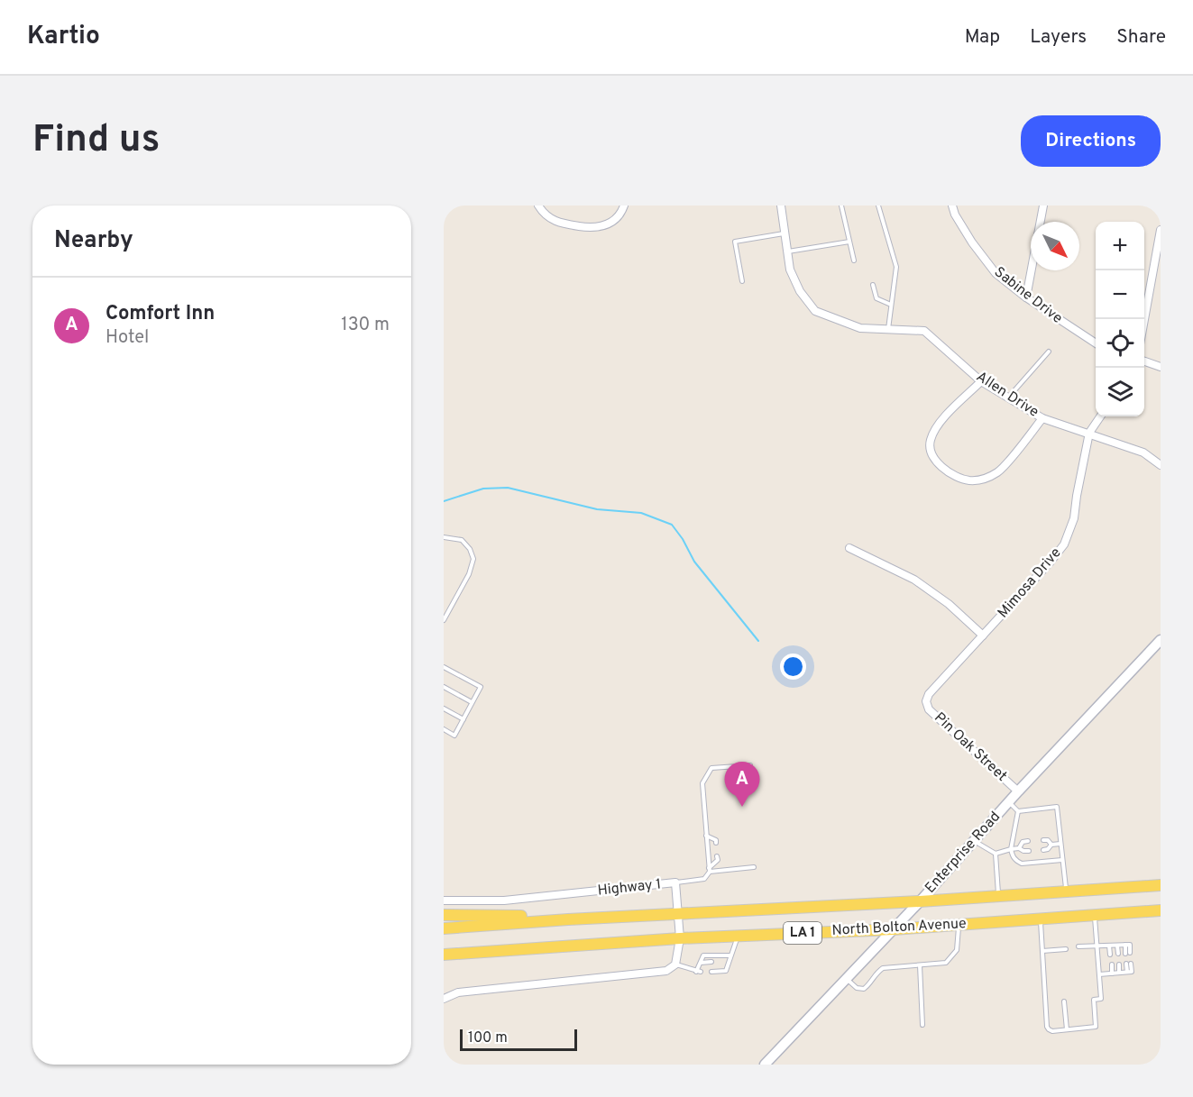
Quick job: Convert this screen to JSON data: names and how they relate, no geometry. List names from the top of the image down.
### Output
{
  "streets": {
    "main road": ["North Bolton Avenue", "LA 1"],
    "street": [
      "Sabine Drive",
      "Allen Drive",
      "Mimosa Drive",
      "Pin Oak Street",
      "Enterprise Road",
      "Highway 1"
    ]
  },
  "crossings": [
    ["Allen Drive", "Mimosa Drive"],
    ["Mimosa Drive", "Pin Oak Street"],
    ["Pin Oak Street", "Enterprise Road"],
    ["Enterprise Road", "North Bolton Avenue"],
    ["Highway 1", "North Bolton Avenue"]
  ],
  "scale_bar": "100 m",
  "north": "bottom right",
  "page": {
    "header": "Kartio",
    "nav": ["Map", "Layers", "Share"],
    "buttons": "Directions",
    "title": "Find us",
    "heading": "Nearby",
    "map_buttons": ["+", "−"],
    "list": [
      {
        "mark": "A",
        "name": "Comfort Inn",
        "note": "Hotel",
        "value": "130 m"
      }
    ],
    "pins": "A",
    "scale": "100 m"
  }
}
